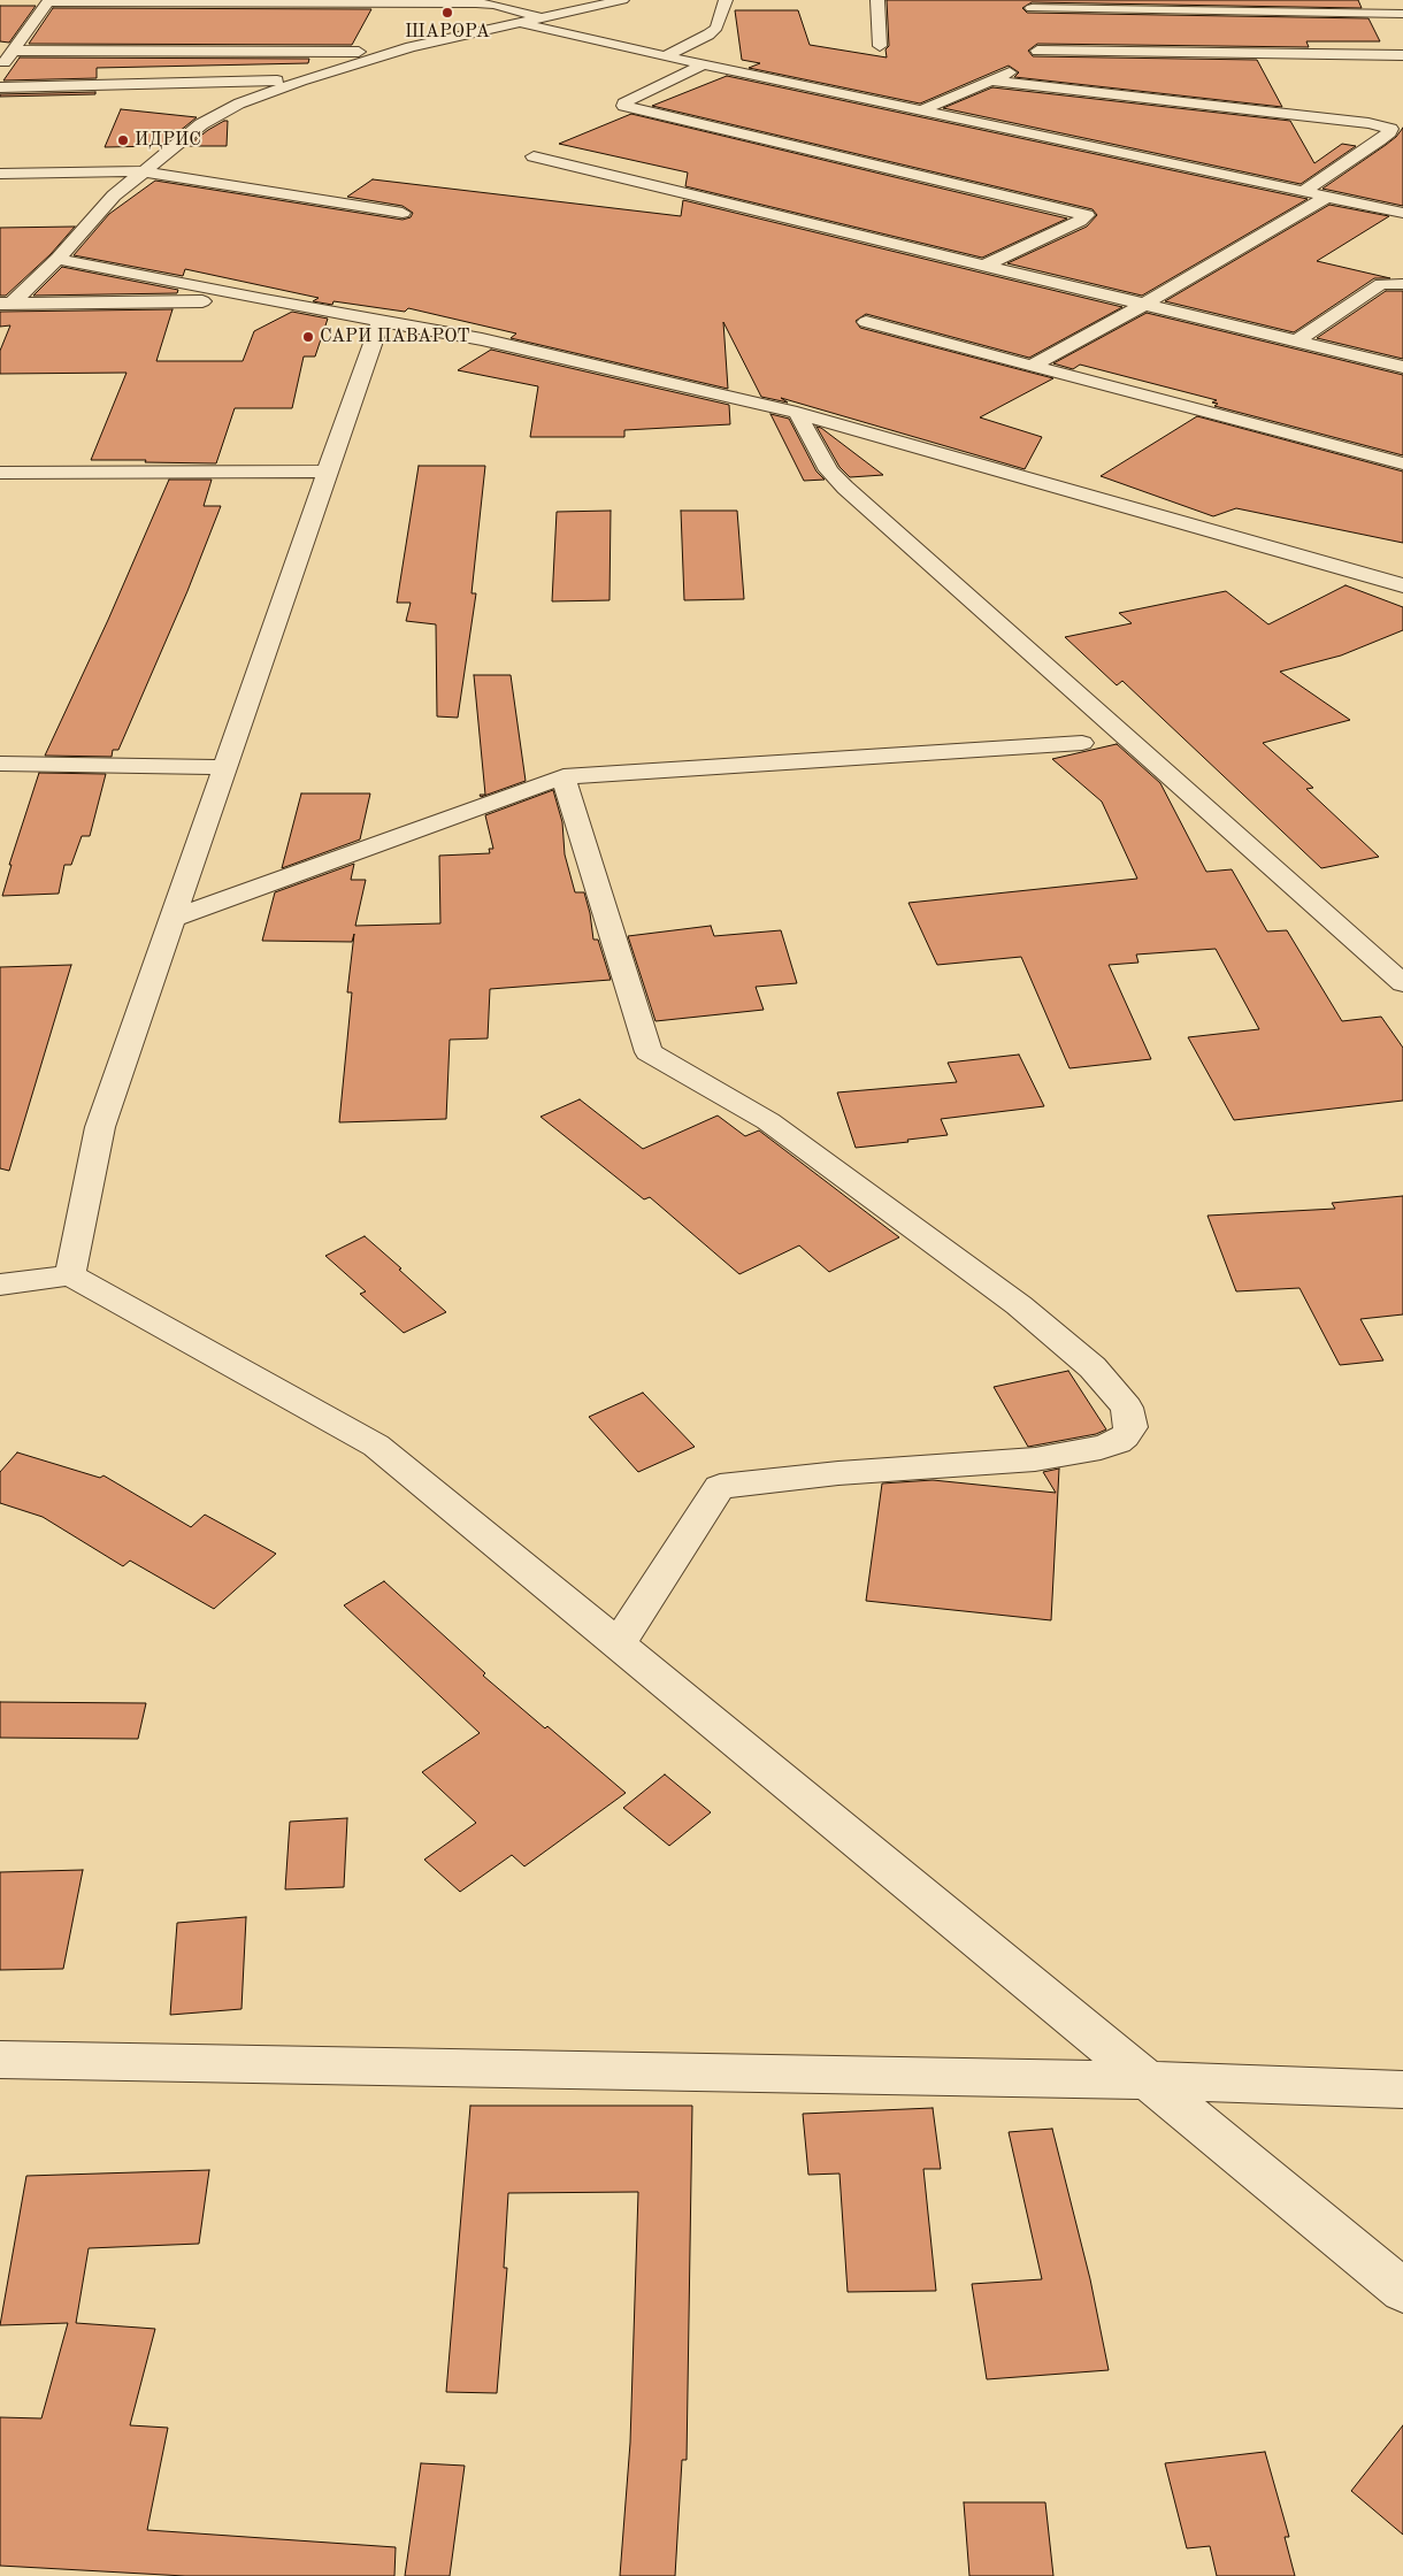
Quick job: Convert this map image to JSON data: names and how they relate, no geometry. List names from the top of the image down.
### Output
{
  "places": ["ШАРОРА", "ИДРИС", "САРИ ПАВАРОТ"]
}
